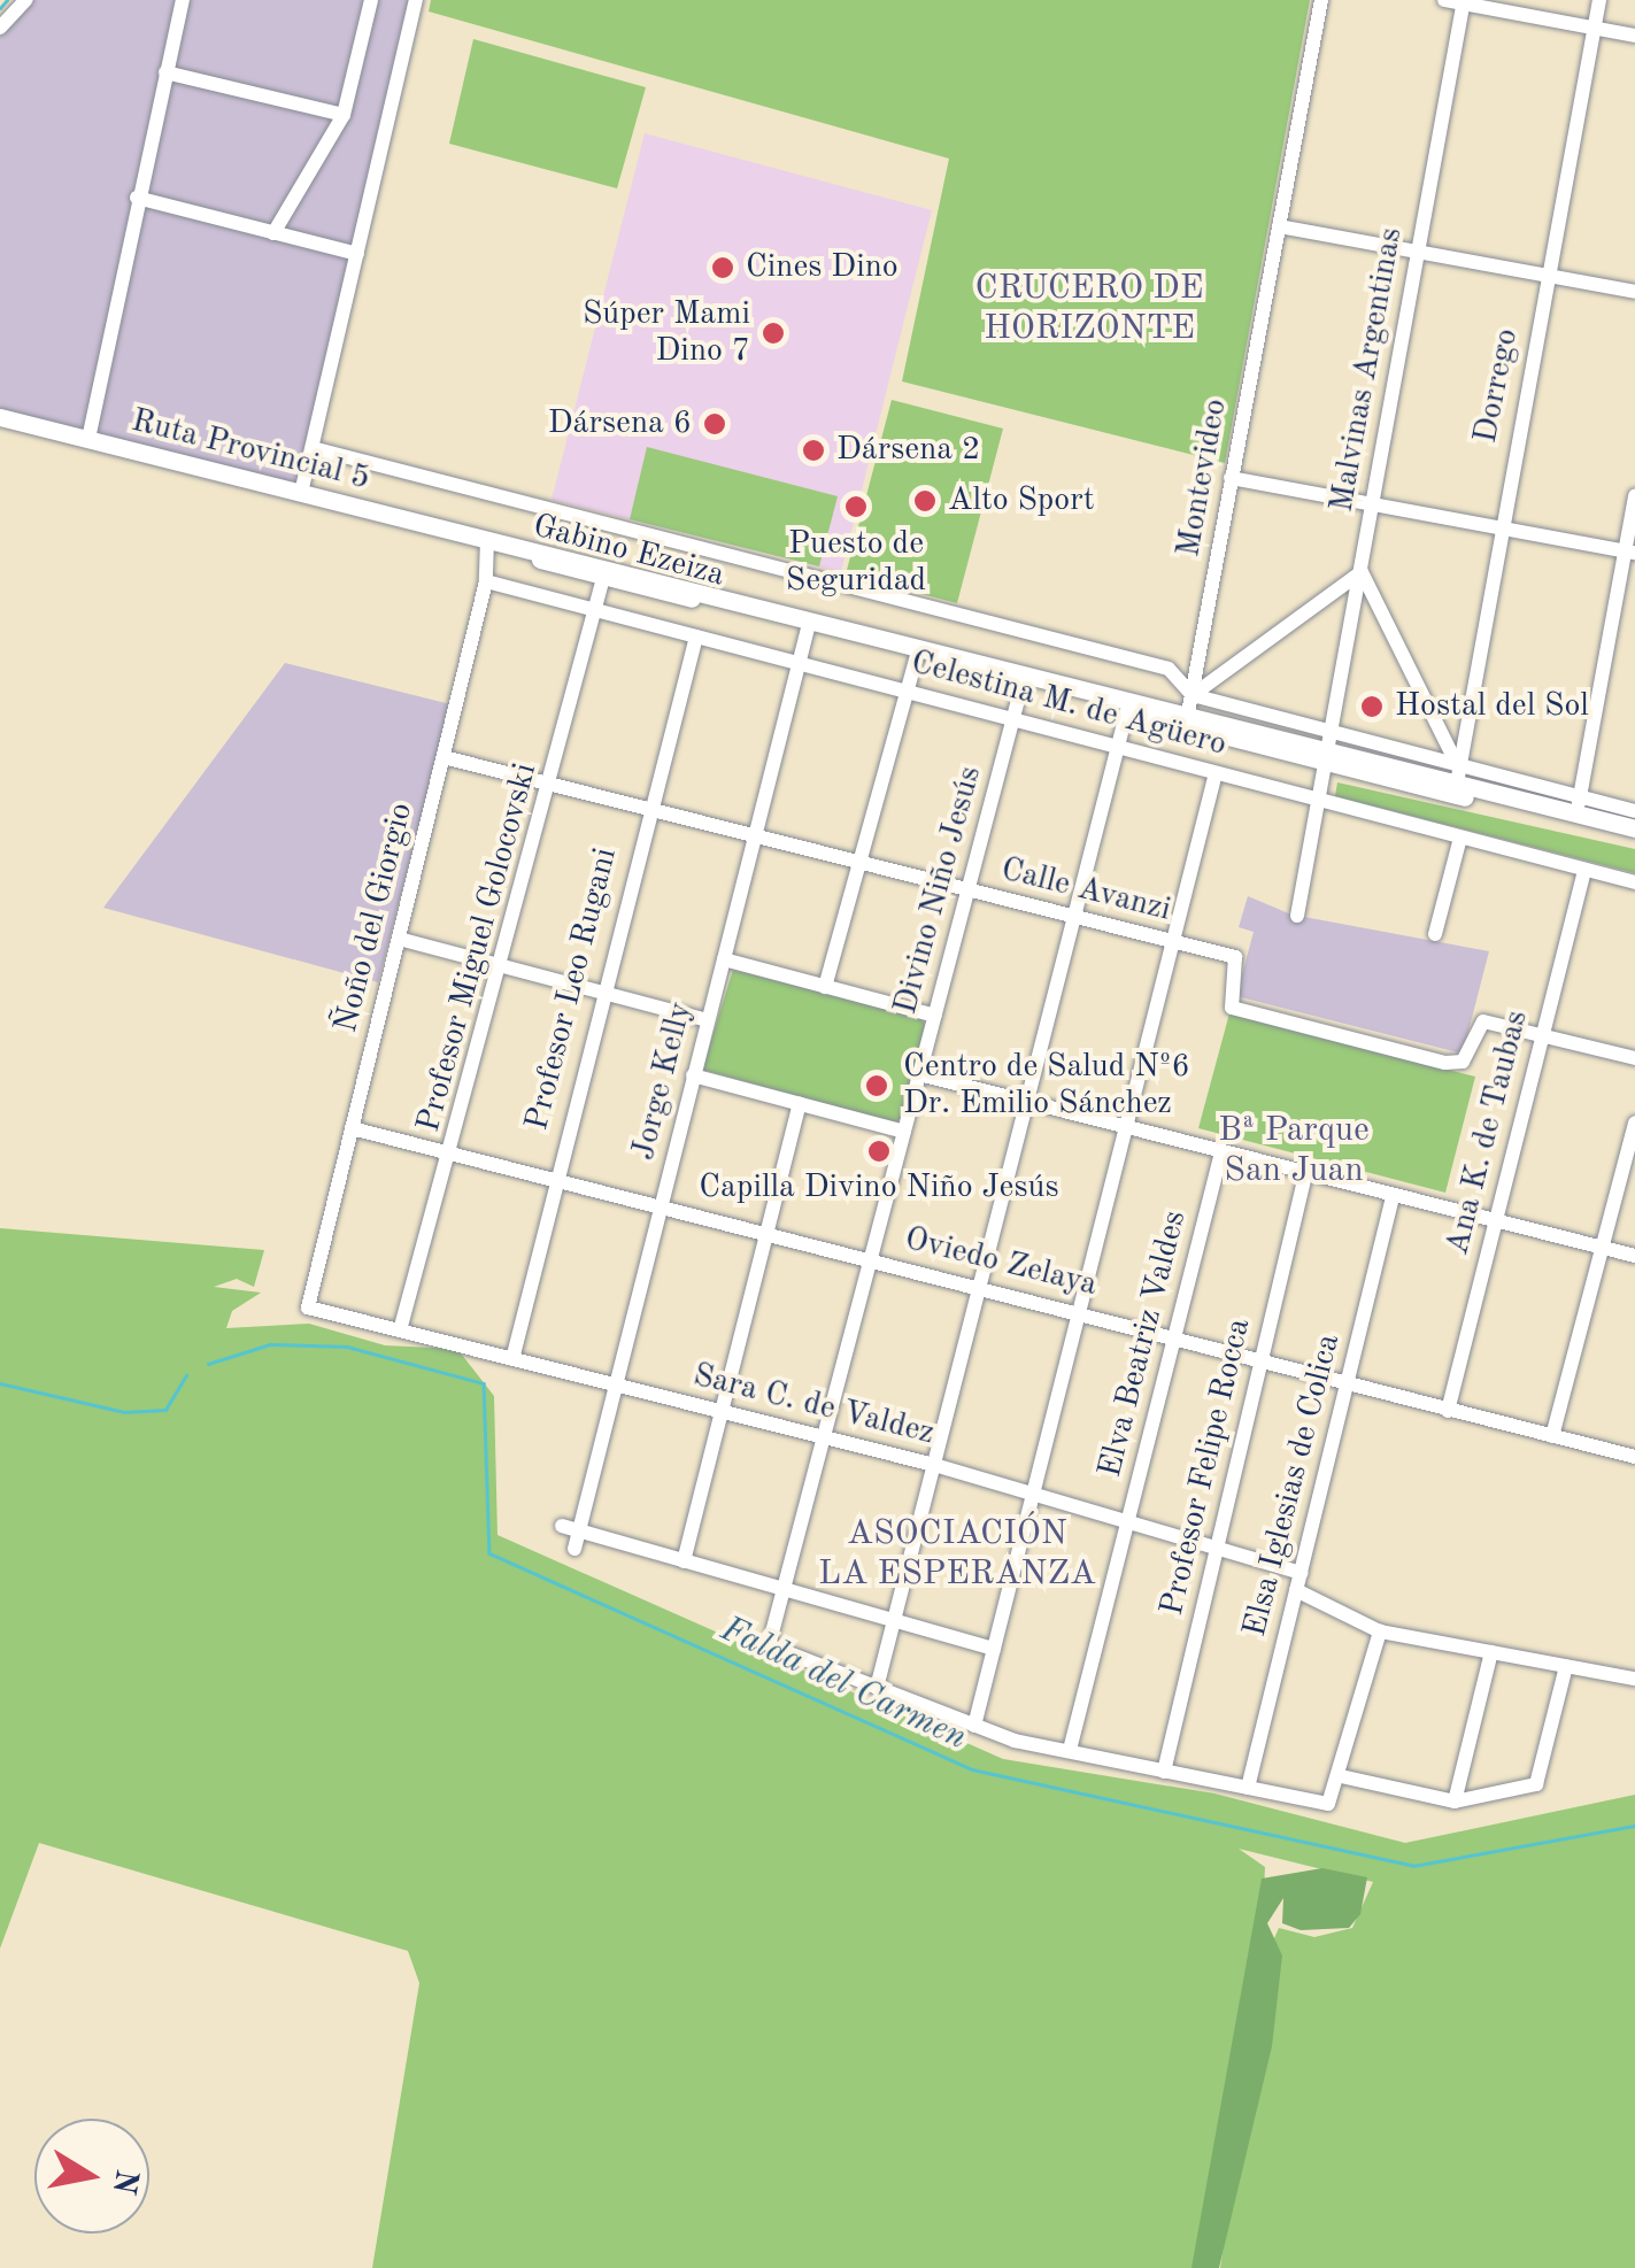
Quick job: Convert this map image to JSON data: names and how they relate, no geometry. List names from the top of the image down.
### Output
{
  "streets": {
    "main road": ["Ruta Provincial 5", "Gabino Ezeiza"],
    "street": [
      "Malvinas Argentinas",
      "Dorrego",
      "Montevideo",
      "Celestina M. de Agüero",
      "Divino Niño Jesús",
      "Calle Avanzi",
      "Ñoño del Giorgio",
      "Profesor Miguel Golocovski",
      "Profesor Leo Rugani",
      "Jorge Kelly",
      "Ana K. de Taubas",
      "Oviedo Zelaya",
      "Elva Beatriz Valdes",
      "Sara C. de Valdez",
      "Profesor Felipe Rocca",
      "Elsa Iglesias de Colica"
    ]
  },
  "crossings": [
    ["Malvinas Argentinas", "Gabino Ezeiza"],
    ["Malvinas Argentinas", "Celestina M. de Agüero"],
    ["Dorrego", "Gabino Ezeiza"],
    ["Ruta Provincial 5", "Gabino Ezeiza"],
    ["Ruta Provincial 5", "Ñoño del Giorgio"],
    ["Montevideo", "Gabino Ezeiza"],
    ["Gabino Ezeiza", "Divino Niño Jesús"],
    ["Gabino Ezeiza", "Ñoño del Giorgio"],
    ["Gabino Ezeiza", "Profesor Miguel Golocovski"],
    ["Gabino Ezeiza", "Jorge Kelly"],
    ["Celestina M. de Agüero", "Divino Niño Jesús"],
    ["Celestina M. de Agüero", "Ñoño del Giorgio"],
    ["Celestina M. de Agüero", "Profesor Miguel Golocovski"],
    ["Celestina M. de Agüero", "Profesor Leo Rugani"],
    ["Celestina M. de Agüero", "Jorge Kelly"],
    ["Celestina M. de Agüero", "Ana K. de Taubas"],
    ["Divino Niño Jesús", "Calle Avanzi"],
    ["Divino Niño Jesús", "Oviedo Zelaya"],
    ["Divino Niño Jesús", "Sara C. de Valdez"],
    ["Calle Avanzi", "Ñoño del Giorgio"],
    ["Calle Avanzi", "Profesor Miguel Golocovski"],
    ["Calle Avanzi", "Profesor Leo Rugani"],
    ["Calle Avanzi", "Jorge Kelly"],
    ["Calle Avanzi", "Ana K. de Taubas"],
    ["Ñoño del Giorgio", "Oviedo Zelaya"],
    ["Ñoño del Giorgio", "Sara C. de Valdez"],
    ["Profesor Miguel Golocovski", "Oviedo Zelaya"],
    ["Profesor Miguel Golocovski", "Sara C. de Valdez"],
    ["Profesor Leo Rugani", "Oviedo Zelaya"],
    ["Profesor Leo Rugani", "Sara C. de Valdez"],
    ["Jorge Kelly", "Oviedo Zelaya"],
    ["Jorge Kelly", "Sara C. de Valdez"],
    ["Ana K. de Taubas", "Oviedo Zelaya"],
    ["Oviedo Zelaya", "Elva Beatriz Valdes"],
    ["Oviedo Zelaya", "Profesor Felipe Rocca"],
    ["Oviedo Zelaya", "Elsa Iglesias de Colica"],
    ["Elva Beatriz Valdes", "Sara C. de Valdez"],
    ["Sara C. de Valdez", "Profesor Felipe Rocca"],
    ["Sara C. de Valdez", "Elsa Iglesias de Colica"]
  ],
  "districts": ["CRUCERO DE HORIZONTE", "Bª Parque San Juan", "ASOCIACIÓN LA ESPERANZA"],
  "water": ["Falda del Carmen"],
  "places": [
    "Cines Dino",
    "Súper Mami Dino 7",
    "Dársena 6",
    "Dársena 2",
    "Alto Sport",
    "Puesto de Seguridad",
    "Hostal del Sol",
    "Centro de Salud Nº6 Dr. Emilio Sánchez",
    "Capilla Divino Niño Jesús"
  ],
  "north": "right"
}
